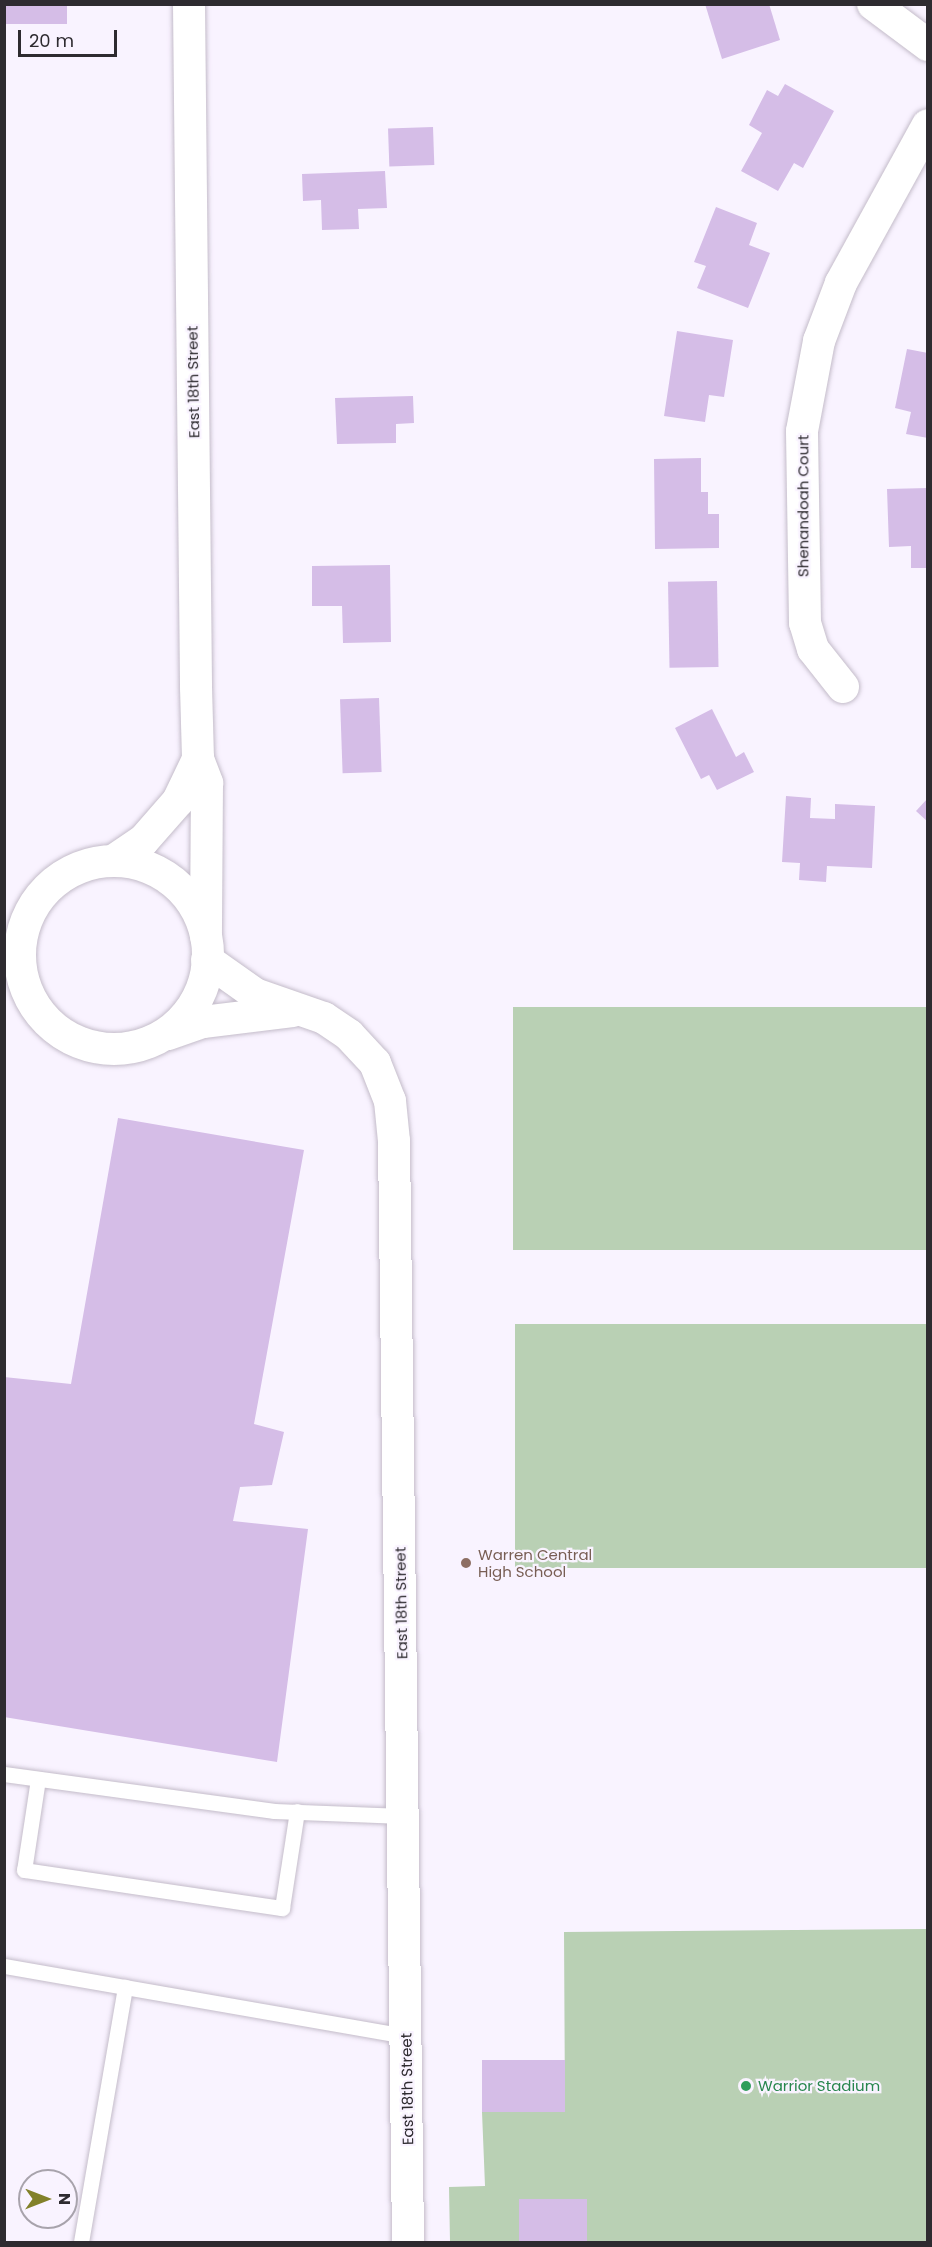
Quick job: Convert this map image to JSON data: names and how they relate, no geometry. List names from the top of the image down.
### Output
{
  "streets": {
    "street": ["East 18th Street", "Shenandoah Court"]
  },
  "places": ["Warren Central High School", "Warrior Stadium"],
  "scale_bar": "20 m",
  "north": "right"
}
